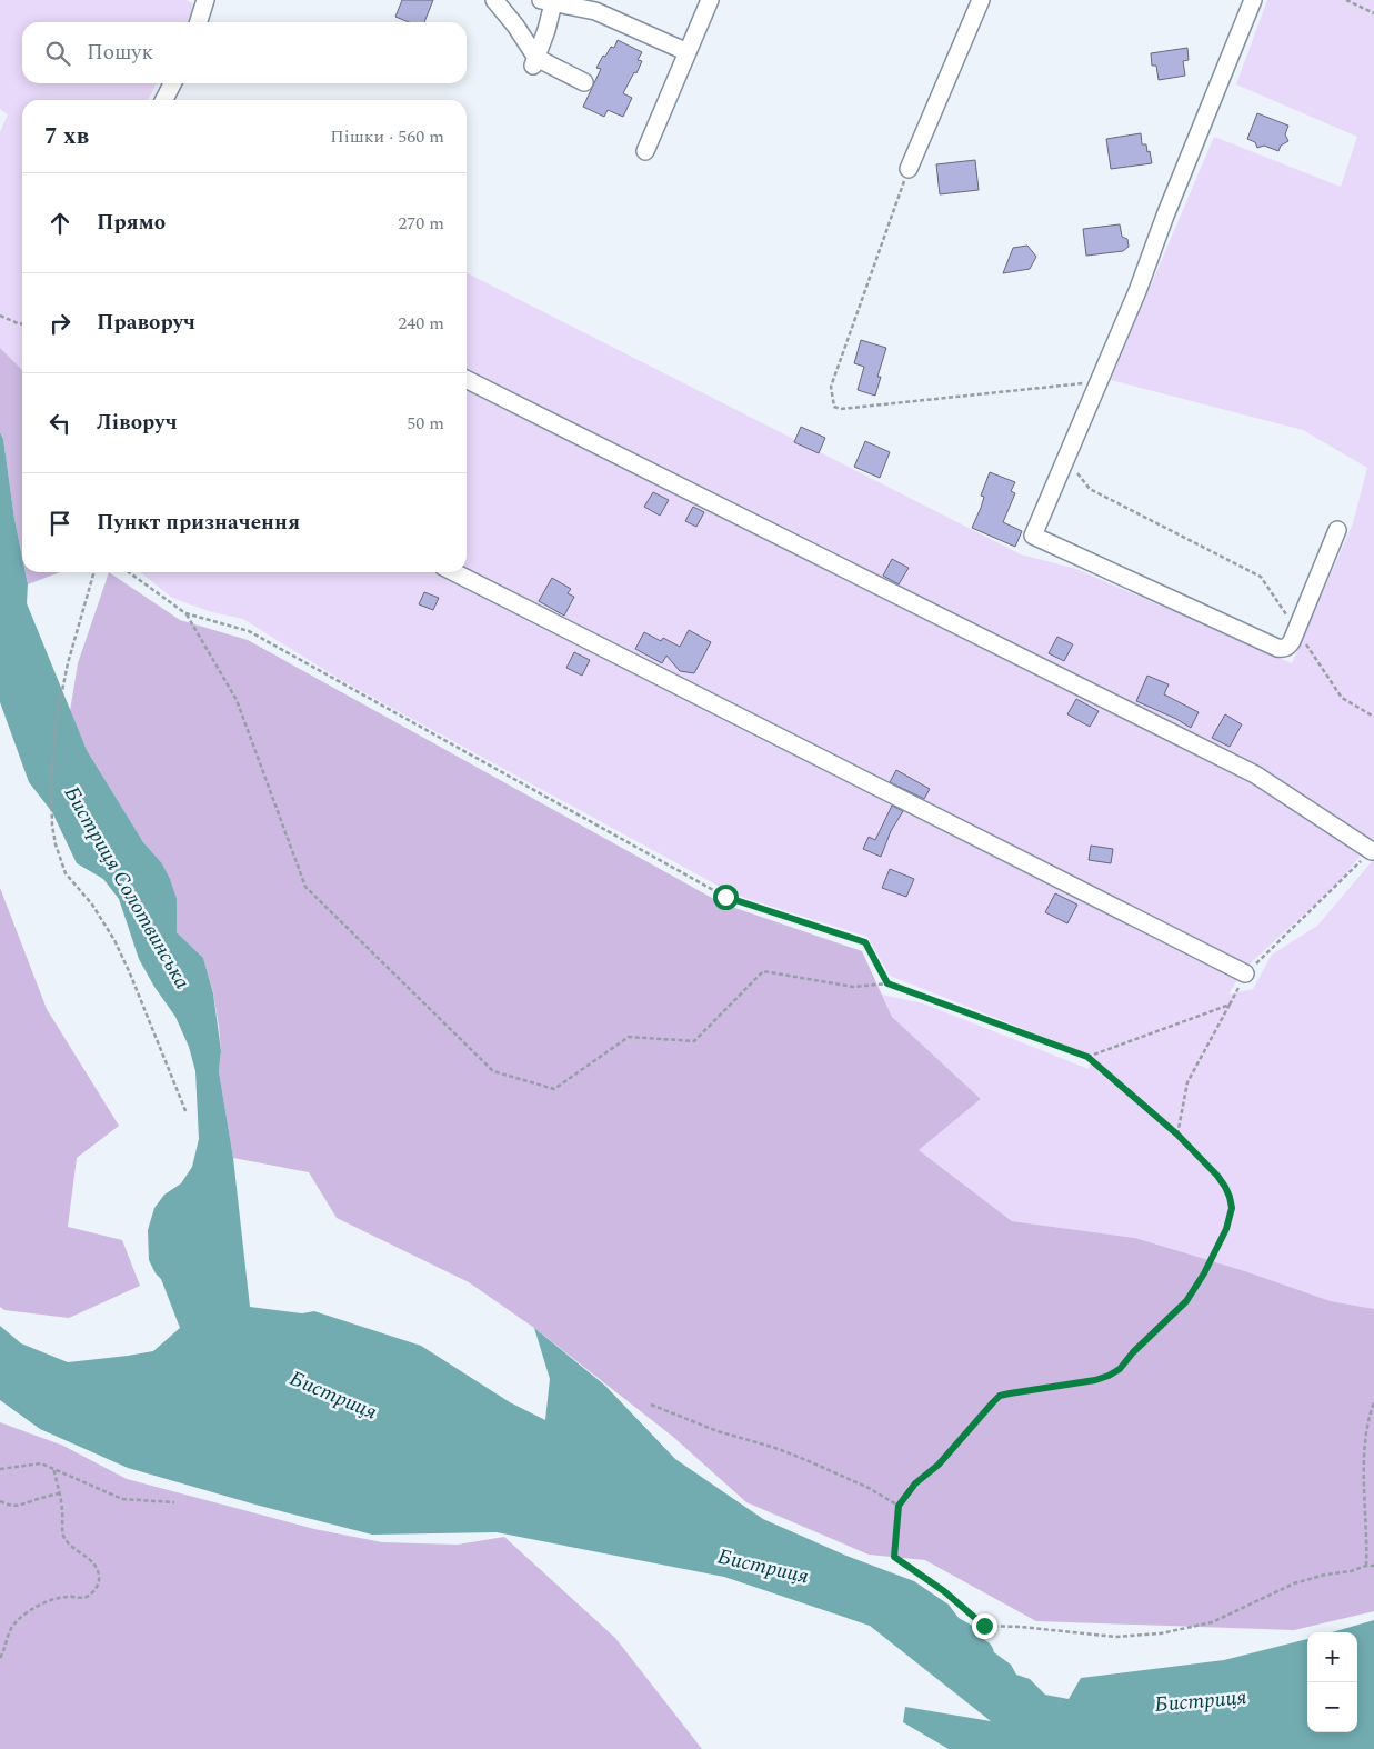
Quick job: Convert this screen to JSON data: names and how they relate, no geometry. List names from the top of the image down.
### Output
{
  "water": ["Бистриця Солотвинська", "Бистриця"],
  "page": {
    "search": "Пошук",
    "heading": ["7 хв", "Пішки · 560 m"],
    "list": [
      ["Прямо", "270 m"],
      ["Праворуч", "240 m"],
      ["Ліворуч", "50 m"],
      "Пункт призначення"
    ],
    "map_buttons": ["+", "−"]
  }
}
